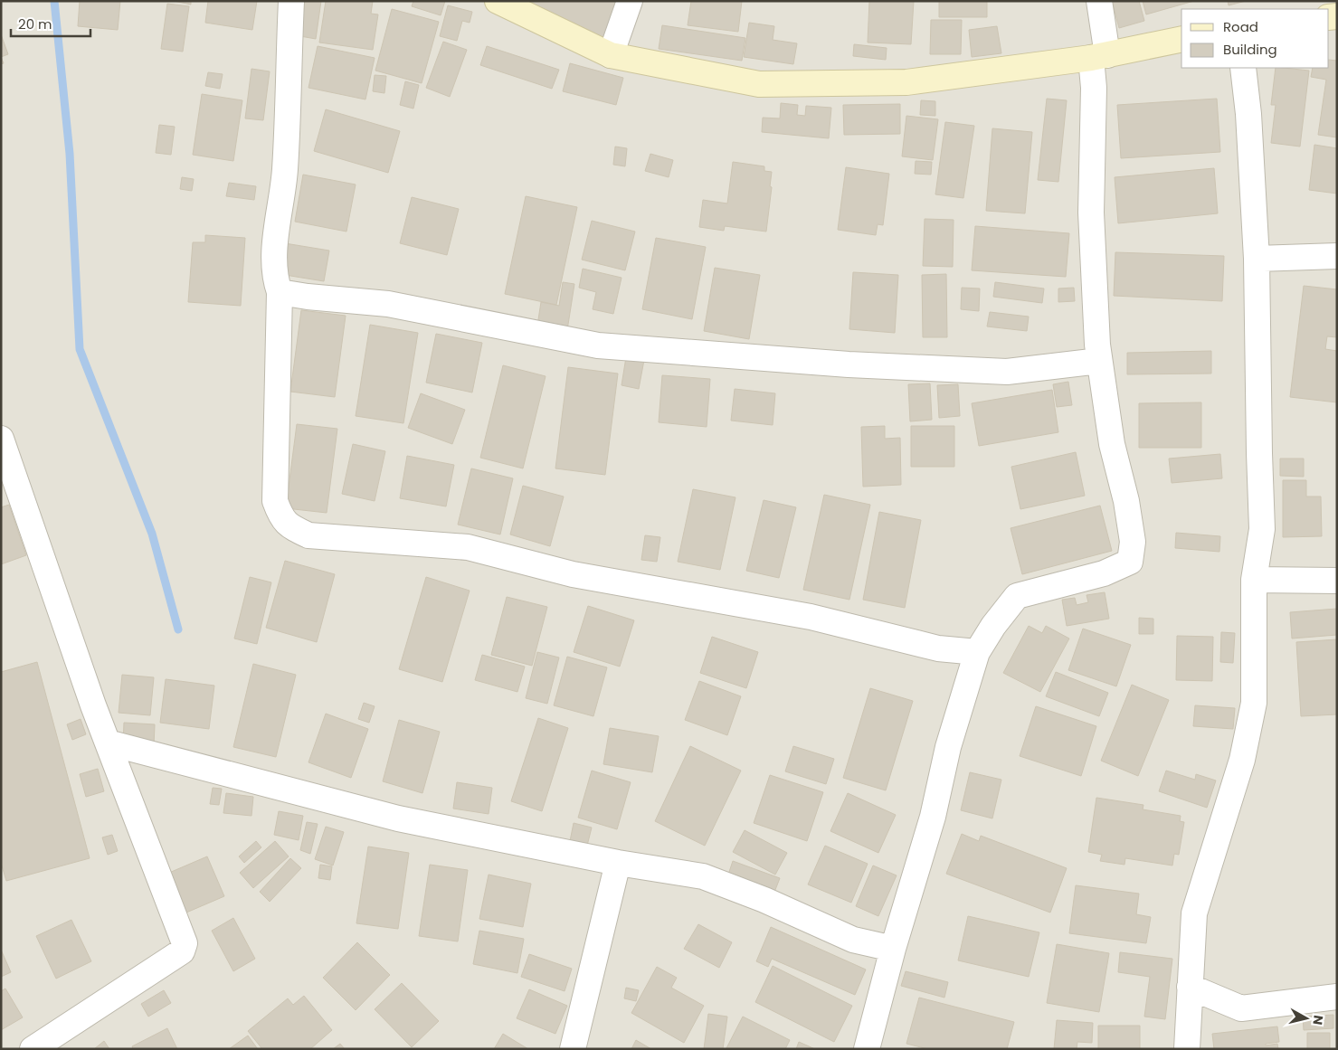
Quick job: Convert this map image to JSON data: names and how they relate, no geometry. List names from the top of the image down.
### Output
{
  "legend": ["Road", "Building"],
  "scale_bar": "20 m",
  "north": "right"
}
